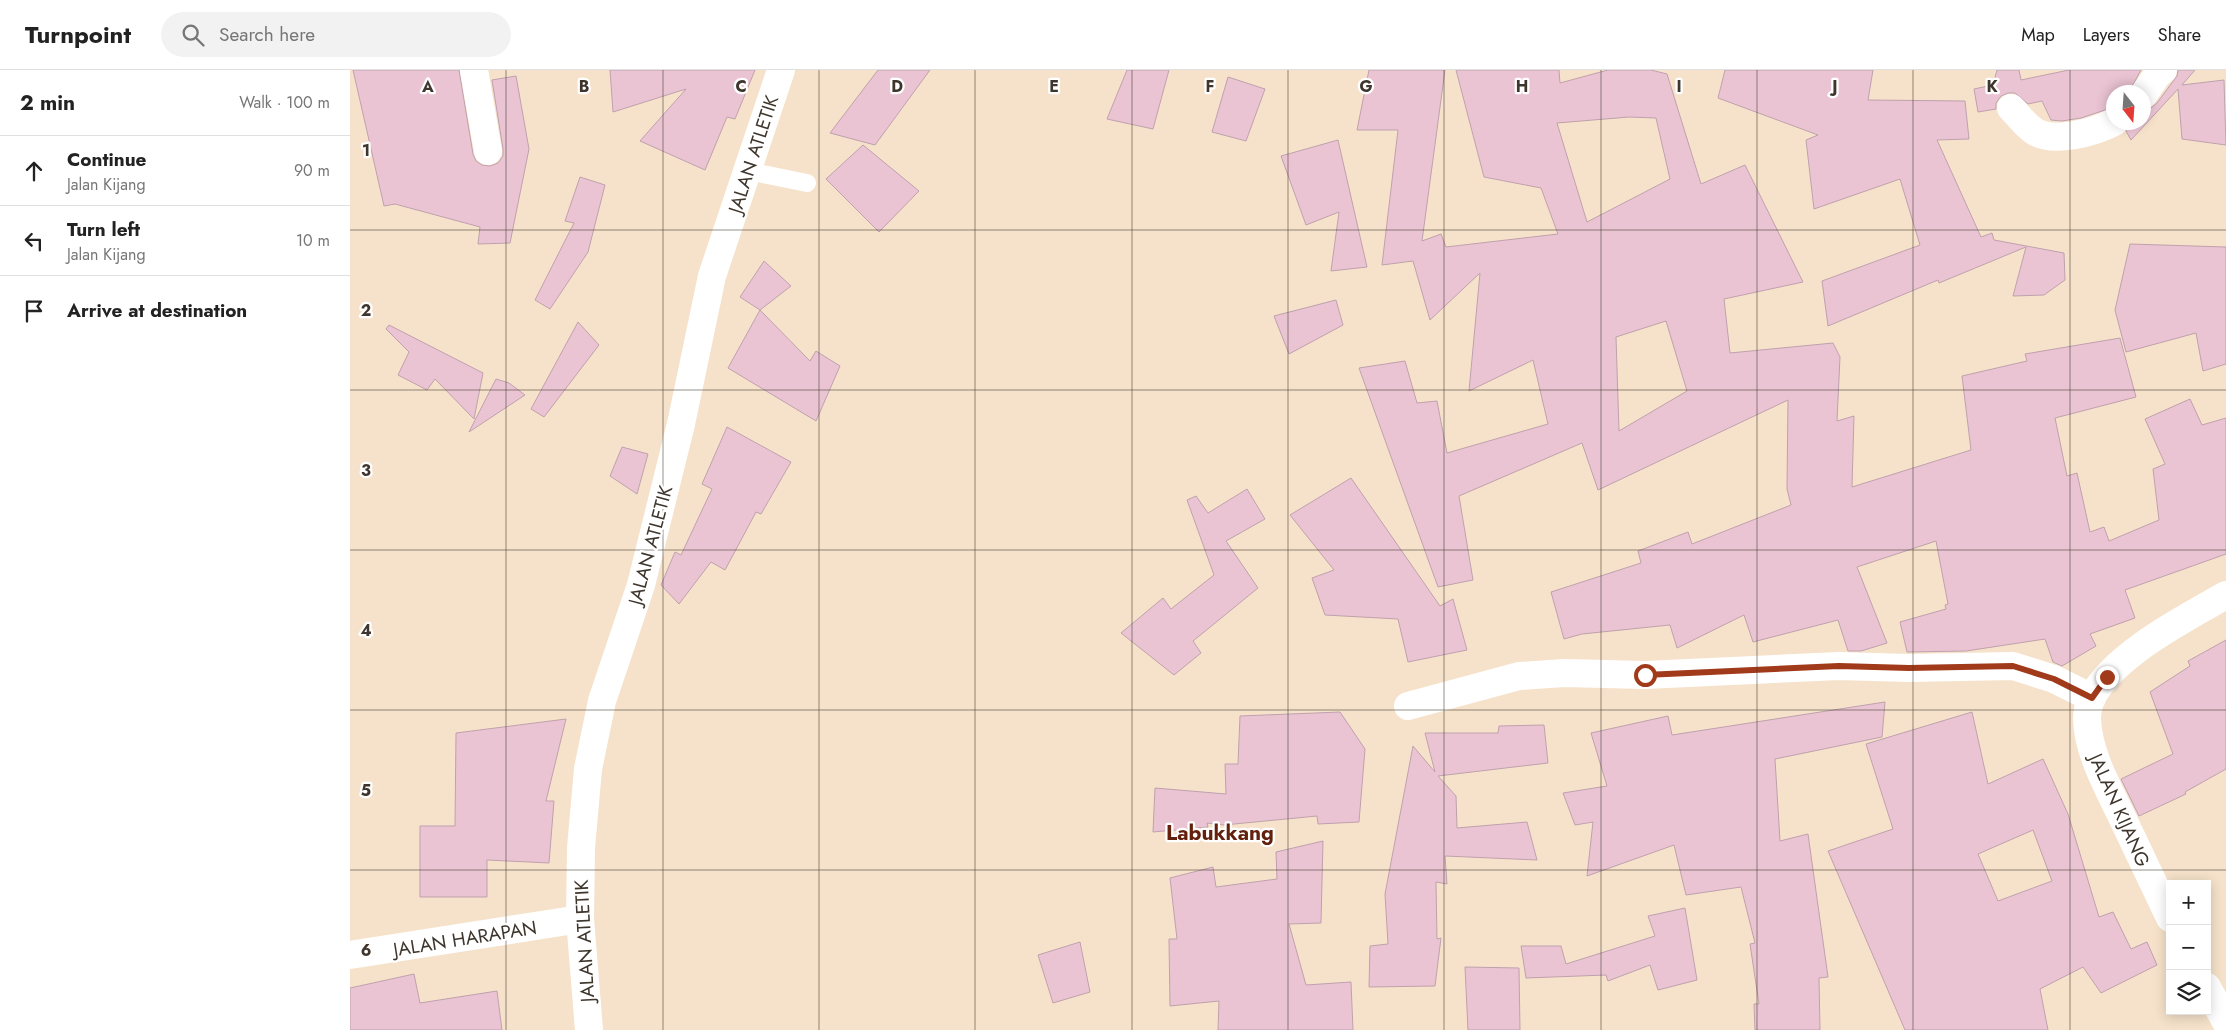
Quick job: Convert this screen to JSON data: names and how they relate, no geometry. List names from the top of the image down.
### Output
{
  "streets": {
    "street": ["JALAN ATLETIK", "JALAN KIJANG", "JALAN HARAPAN"]
  },
  "crossings": [
    ["JALAN ATLETIK", "JALAN HARAPAN"]
  ],
  "districts": ["Labukkang"],
  "north": "bottom",
  "page": {
    "header": "Turnpoint",
    "search": "Search here",
    "nav": ["Map", "Layers", "Share"],
    "heading": ["2 min", "Walk · 100 m"],
    "list": [
      ["Continue", "Jalan Kijang", "90 m"],
      ["Turn left", "Jalan Kijang", "10 m"],
      "Arrive at destination"
    ],
    "map_buttons": ["+", "−"]
  },
  "grid": {
    "columns": [
      "A",
      "B",
      "C",
      "D",
      "E",
      "F",
      "G",
      "H",
      "I",
      "J",
      "K"
    ],
    "rows": [
      "1",
      "2",
      "3",
      "4",
      "5",
      "6"
    ]
  }
}
